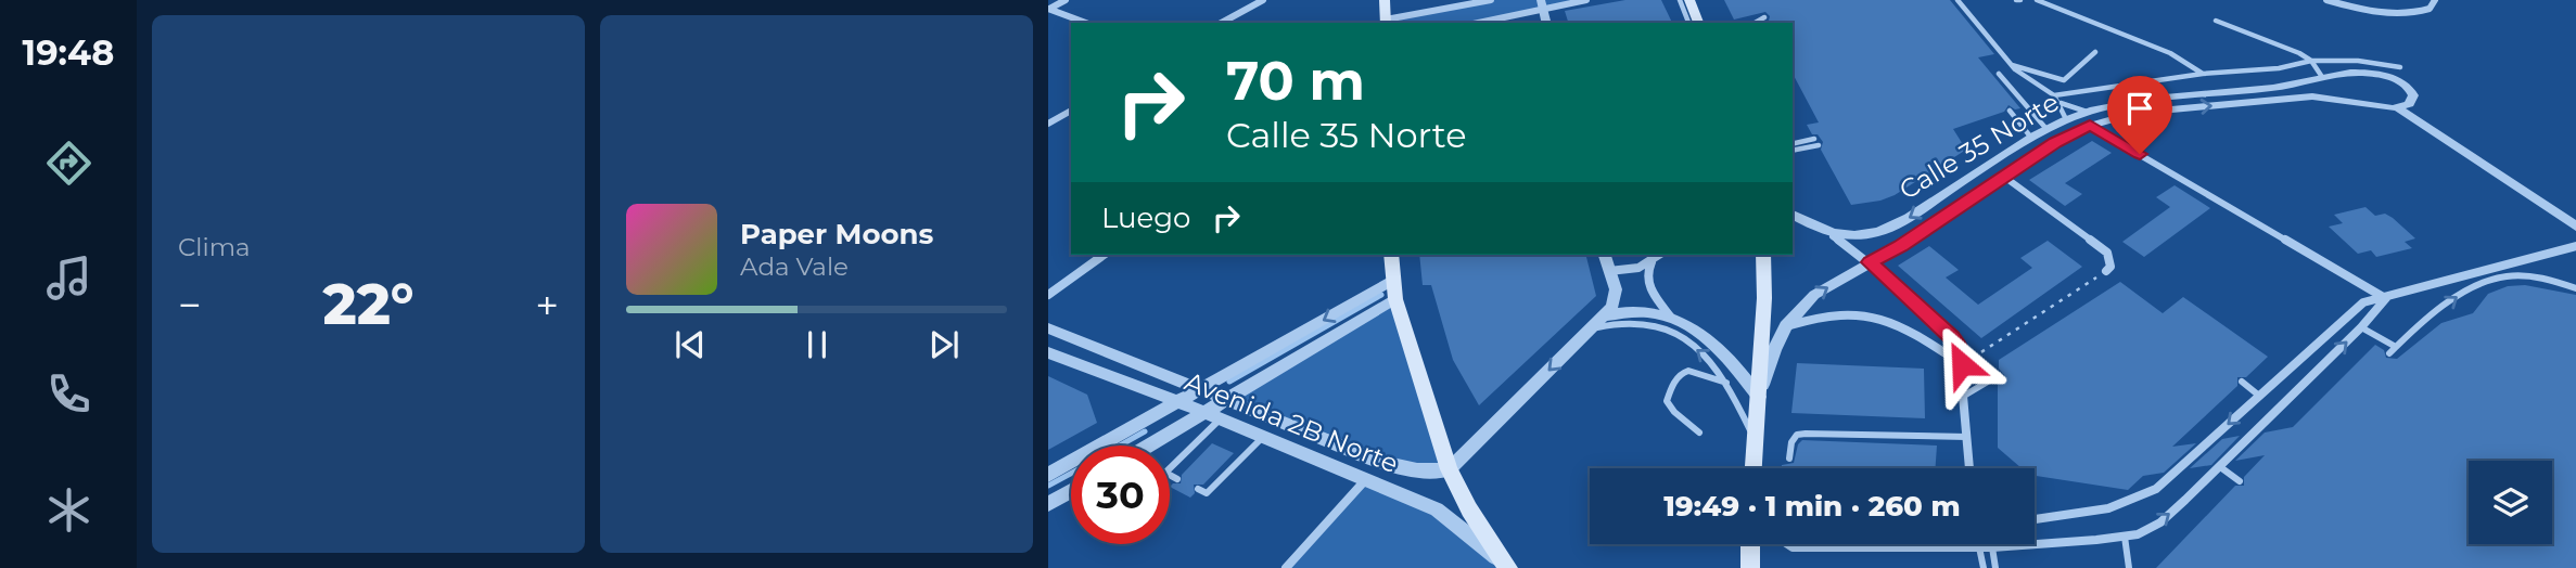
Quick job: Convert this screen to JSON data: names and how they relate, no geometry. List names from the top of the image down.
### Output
{
  "streets": {
    "street": ["Calle 35 Norte", "Avenida 2B Norte"]
  },
  "page": {
    "tabs": "19:48",
    "tile": "Clima",
    "turn": ["70 m", "Calle 35 Norte"],
    "then": "Luego",
    "song": ["Paper Moons", "Ada Vale"],
    "heat": ["−", "22°", "+"],
    "limit": "30",
    "trip": "19:49 · 1 min · 260 m"
  }
}
